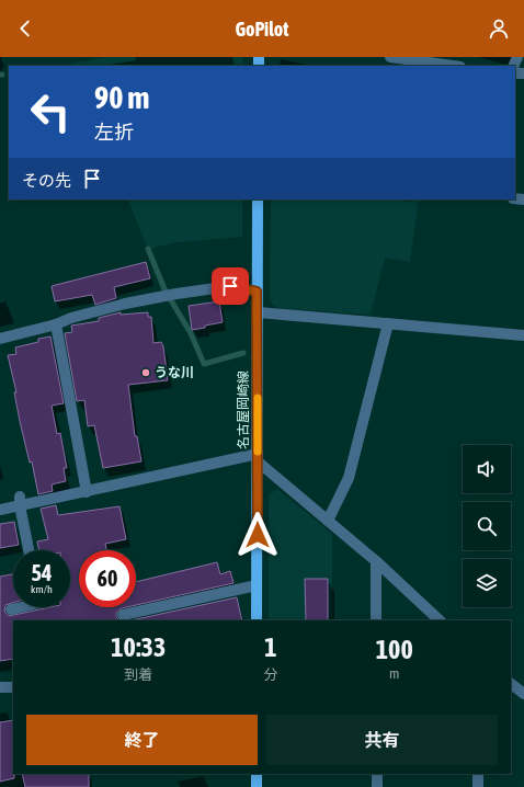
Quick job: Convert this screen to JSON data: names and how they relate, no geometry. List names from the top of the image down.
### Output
{
  "streets": {
    "main road": ["名古屋岡崎線"]
  },
  "places": ["うな川"],
  "page": {
    "header": "GoPilot",
    "turn": ["90 m", "左折"],
    "then": "その先",
    "speed": "54 km/h",
    "limit": "60",
    "eta": [
      "10:33",
      "到着",
      "1",
      "分",
      "100",
      "m"
    ],
    "buttons": ["終了", "共有"]
  }
}
